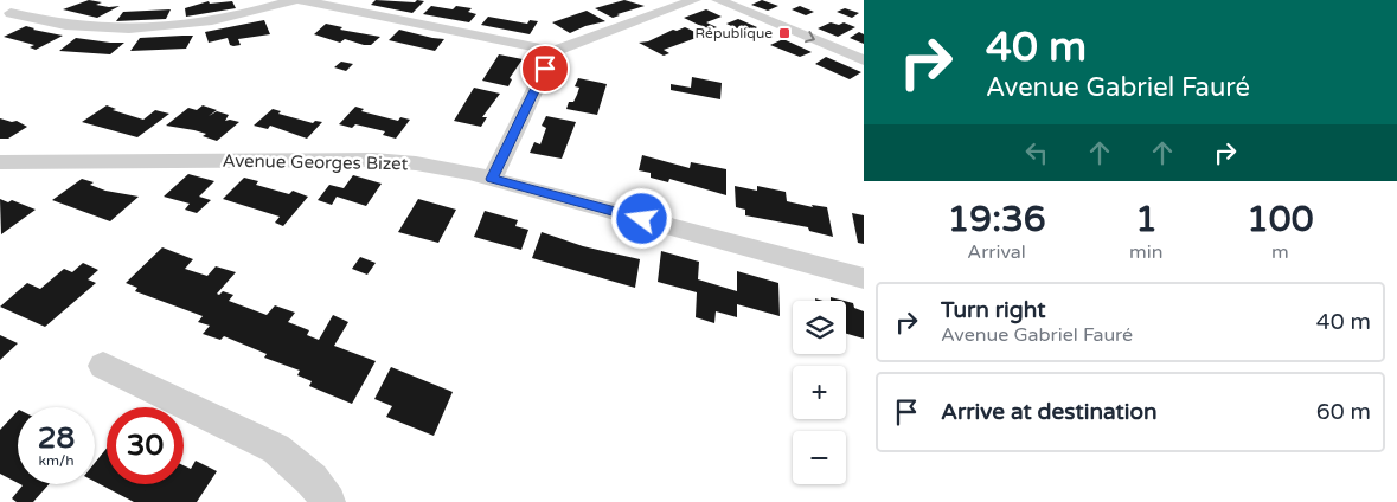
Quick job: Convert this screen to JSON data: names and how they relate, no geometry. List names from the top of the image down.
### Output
{
  "streets": {
    "street": ["Avenue Georges Bizet"]
  },
  "places": {
    "transit": ["République"]
  },
  "page": {
    "turn": ["40 m", "Avenue Gabriel Fauré"],
    "eta": [
      "19:36",
      "Arrival",
      "1",
      "min",
      "100",
      "m"
    ],
    "list": [
      {
        "name": "Turn right",
        "note": "Avenue Gabriel Fauré",
        "value": "40 m"
      },
      {
        "name": "Arrive at destination",
        "value": "60 m"
      }
    ],
    "map_buttons": ["+", "−"],
    "speed": "28 km/h",
    "limit": "30"
  }
}
